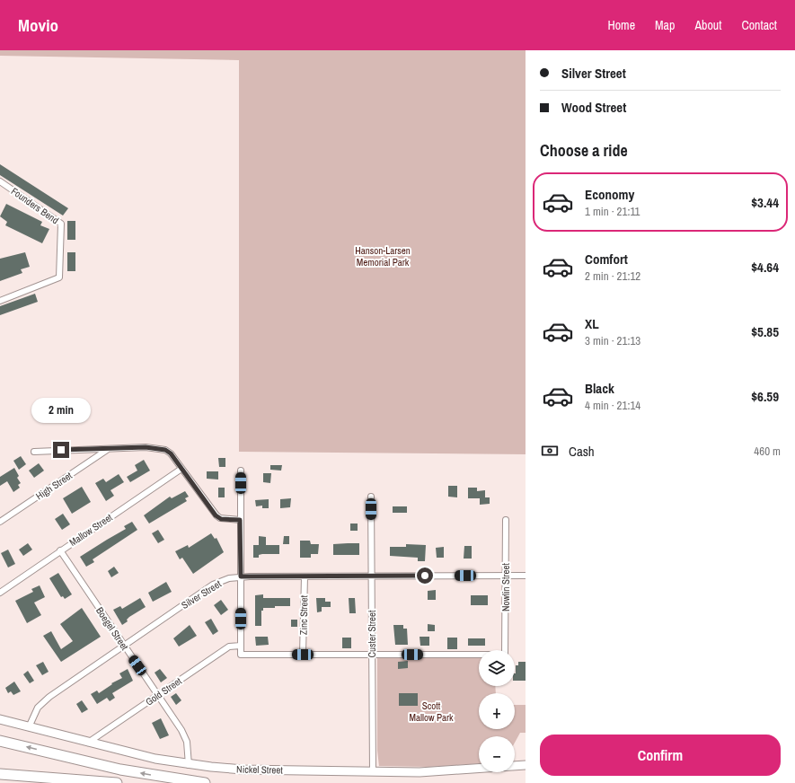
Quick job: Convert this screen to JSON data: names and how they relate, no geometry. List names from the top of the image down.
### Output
{
  "streets": {
    "main road": ["Nickel Street"],
    "street": [
      "Founders Bend",
      "High Street",
      "Mallow Street",
      "Nowlin Street",
      "Silver Street",
      "Zinc Street",
      "Boegel Street",
      "Custer Street",
      "Gold Street"
    ]
  },
  "crossings": [
    ["Mallow Street", "Boegel Street"],
    ["Nowlin Street", "Silver Street"],
    ["Nowlin Street", "Custer Street"],
    ["Silver Street", "Zinc Street"],
    ["Silver Street", "Boegel Street"],
    ["Silver Street", "Custer Street"],
    ["Silver Street", "Nickel Street"],
    ["Boegel Street", "Gold Street"],
    ["Boegel Street", "Nickel Street"],
    ["Custer Street", "Nickel Street"],
    ["Gold Street", "Nickel Street"]
  ],
  "parks": ["Hanson-Larsen Memorial Park", "Scott Mallow Park"],
  "page": {
    "header": "Movio",
    "nav": [
      "Home",
      "Map",
      "About",
      "Contact"
    ],
    "banner": ["Silver Street", "Wood Street"],
    "heading": "Choose a ride",
    "list": [
      {
        "name": "Economy",
        "note": "1 min · 21:11",
        "value": "$3.44"
      },
      {
        "name": "Comfort",
        "note": "2 min · 21:12",
        "value": "$4.64"
      },
      {
        "name": "XL",
        "note": "3 min · 21:13",
        "value": "$5.85"
      },
      {
        "name": "Black",
        "note": "4 min · 21:14",
        "value": "$6.59"
      }
    ],
    "bubble": "2 min",
    "pay": ["Cash", "460 m"],
    "map_buttons": ["+", "−"],
    "buttons": "Confirm"
  }
}
